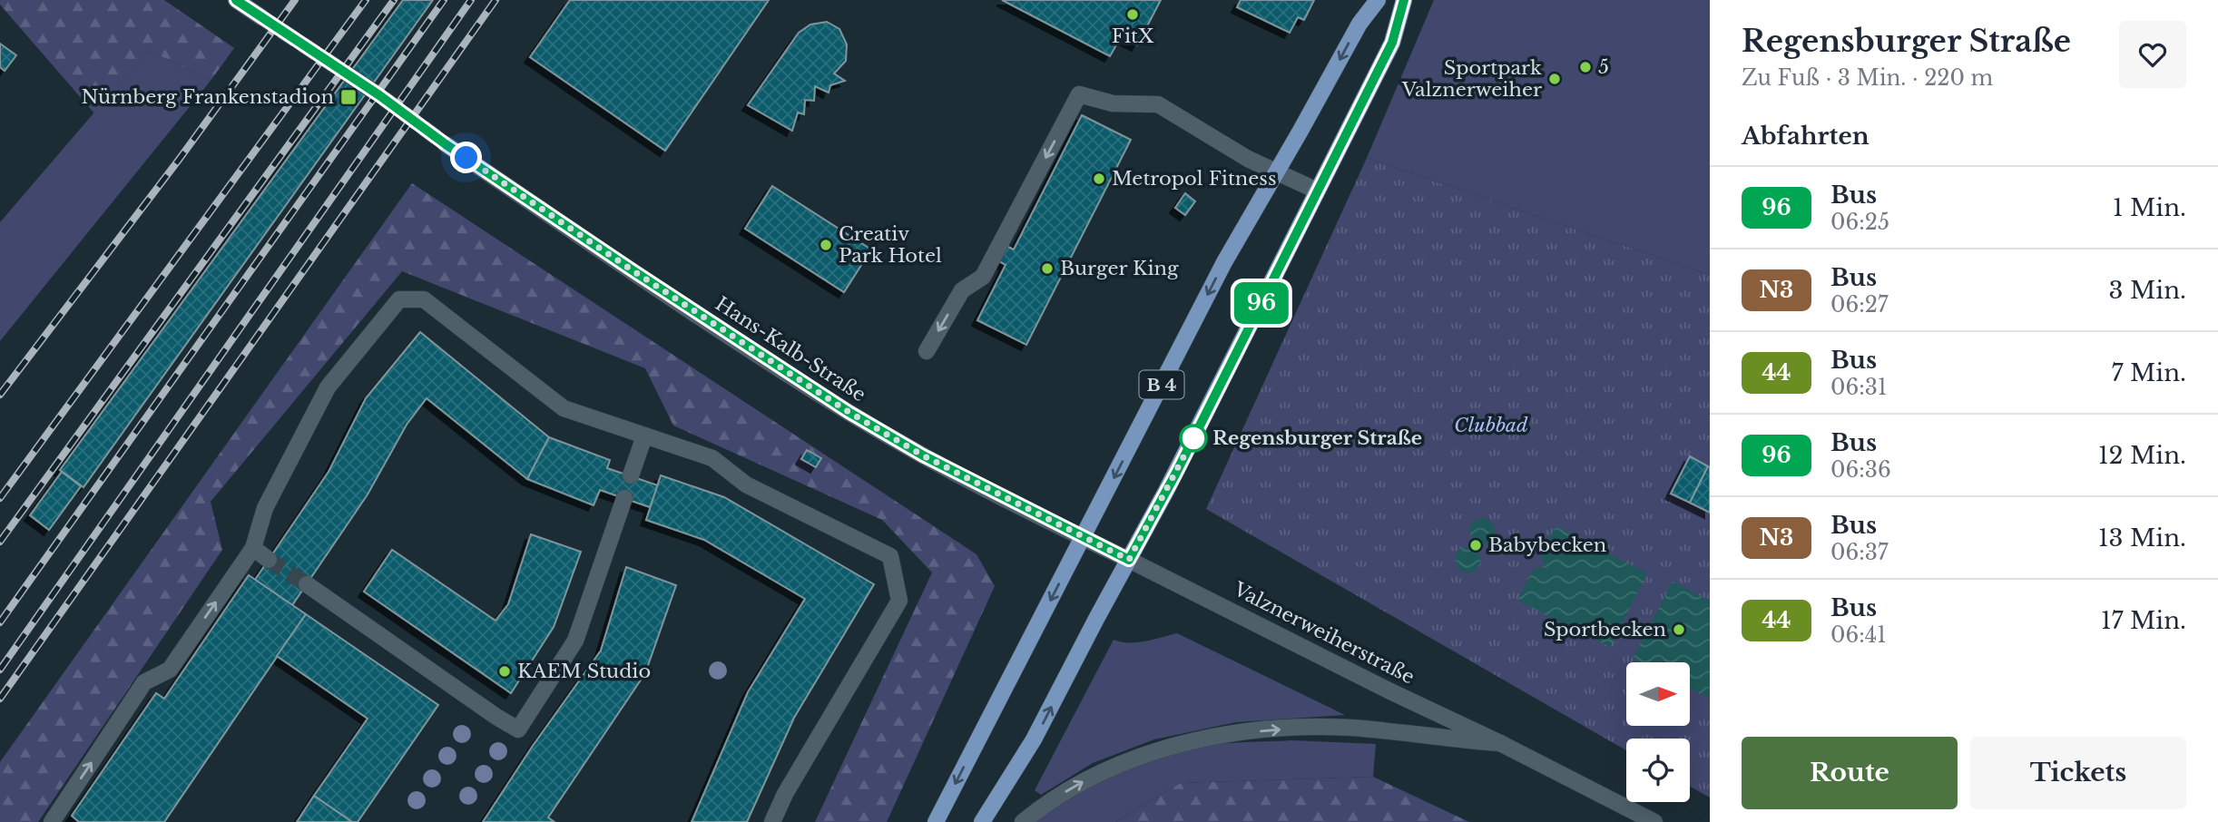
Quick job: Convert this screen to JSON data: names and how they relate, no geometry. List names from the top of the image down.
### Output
{
  "streets": {
    "main road": ["B 4"],
    "street": ["Hans-Kalb-Straße", "Valznerweiherstraße"]
  },
  "crossings": [
    ["Hans-Kalb-Straße", "B 4"],
    ["Hans-Kalb-Straße", "Valznerweiherstraße"],
    ["B 4", "Valznerweiherstraße"]
  ],
  "one_way": ["Valznerweiherstraße"],
  "parks": ["Clubbad"],
  "places": {
    "other": [
      "FitX",
      "5",
      "Sportpark Valznerweiher",
      "Metropol Fitness",
      "Creativ Park Hotel",
      "Burger King",
      "Regensburger Straße",
      "Babybecken",
      "Sportbecken",
      "KAEM Studio"
    ],
    "transit": ["Nürnberg Frankenstadion"]
  },
  "lines": ["bus line 96"],
  "north": "right",
  "page": {
    "on_map": "96",
    "heading": [
      ["Regensburger Straße", "Zu Fuß · 3 Min. · 220 m"],
      "Abfahrten"
    ],
    "list": [
      {
        "mark": "96",
        "name": "Bus",
        "note": "06:25",
        "value": "1 Min."
      },
      {
        "mark": "N3",
        "name": "Bus",
        "note": "06:27",
        "value": "3 Min."
      },
      {
        "mark": "44",
        "name": "Bus",
        "note": "06:31",
        "value": "7 Min."
      },
      {
        "mark": "96",
        "name": "Bus",
        "note": "06:36",
        "value": "12 Min."
      },
      {
        "mark": "N3",
        "name": "Bus",
        "note": "06:37",
        "value": "13 Min."
      },
      {
        "mark": "44",
        "name": "Bus",
        "note": "06:41",
        "value": "17 Min."
      }
    ],
    "buttons": ["Route", "Tickets"]
  }
}
